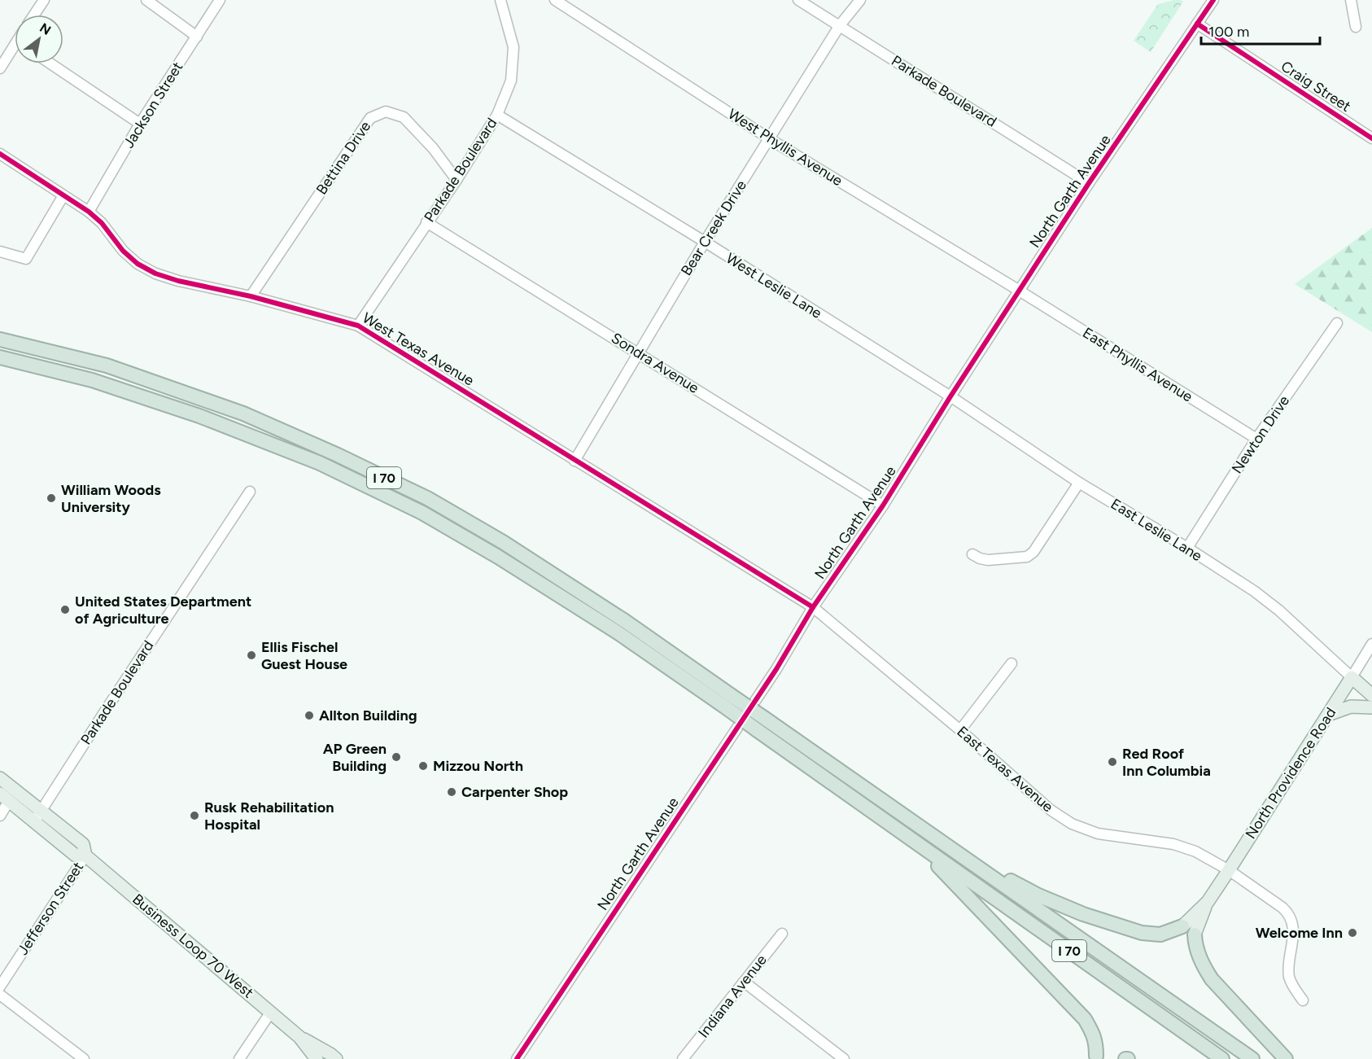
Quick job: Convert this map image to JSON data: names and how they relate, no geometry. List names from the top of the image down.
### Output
{
  "streets": {
    "highway": ["I 70"],
    "main road": ["North Providence Road", "Business Loop 70 West"],
    "street": [
      "Craig Street",
      "Parkade Boulevard",
      "Jackson Street",
      "West Phyllis Avenue",
      "Bettina Drive",
      "North Garth Avenue",
      "Bear Creek Drive",
      "West Leslie Lane",
      "West Texas Avenue",
      "Sondra Avenue",
      "East Phyllis Avenue",
      "Newton Drive",
      "East Leslie Lane",
      "East Texas Avenue",
      "Jefferson Street",
      "Indiana Avenue"
    ]
  },
  "crossings": [
    ["Craig Street", "North Garth Avenue"],
    ["Parkade Boulevard", "Bettina Drive"],
    ["Parkade Boulevard", "North Garth Avenue"],
    ["Parkade Boulevard", "Bear Creek Drive"],
    ["Parkade Boulevard", "West Leslie Lane"],
    ["Parkade Boulevard", "West Texas Avenue"],
    ["Parkade Boulevard", "Sondra Avenue"],
    ["Parkade Boulevard", "Business Loop 70 West"],
    ["Jackson Street", "West Texas Avenue"],
    ["West Phyllis Avenue", "North Garth Avenue"],
    ["West Phyllis Avenue", "Bear Creek Drive"],
    ["West Phyllis Avenue", "East Phyllis Avenue"],
    ["Bettina Drive", "West Texas Avenue"],
    ["North Garth Avenue", "West Leslie Lane"],
    ["North Garth Avenue", "West Texas Avenue"],
    ["North Garth Avenue", "Sondra Avenue"],
    ["North Garth Avenue", "East Phyllis Avenue"],
    ["North Garth Avenue", "East Leslie Lane"],
    ["North Garth Avenue", "East Texas Avenue"],
    ["Bear Creek Drive", "West Leslie Lane"],
    ["Bear Creek Drive", "West Texas Avenue"],
    ["Bear Creek Drive", "Sondra Avenue"],
    ["West Leslie Lane", "East Leslie Lane"],
    ["West Texas Avenue", "East Texas Avenue"],
    ["East Phyllis Avenue", "Newton Drive"],
    ["Newton Drive", "East Leslie Lane"],
    ["East Leslie Lane", "North Providence Road"],
    ["East Texas Avenue", "North Providence Road"],
    ["Jefferson Street", "Business Loop 70 West"]
  ],
  "places": [
    "William Woods University",
    "United States Department of Agriculture",
    "Ellis Fischel Guest House",
    "Allton Building",
    "AP Green Building",
    "Red Roof Inn Columbia",
    "Mizzou North",
    "Carpenter Shop",
    "Rusk Rehabilitation Hospital",
    "Welcome Inn"
  ],
  "scale_bar": "100 m",
  "north": "top right"
}
